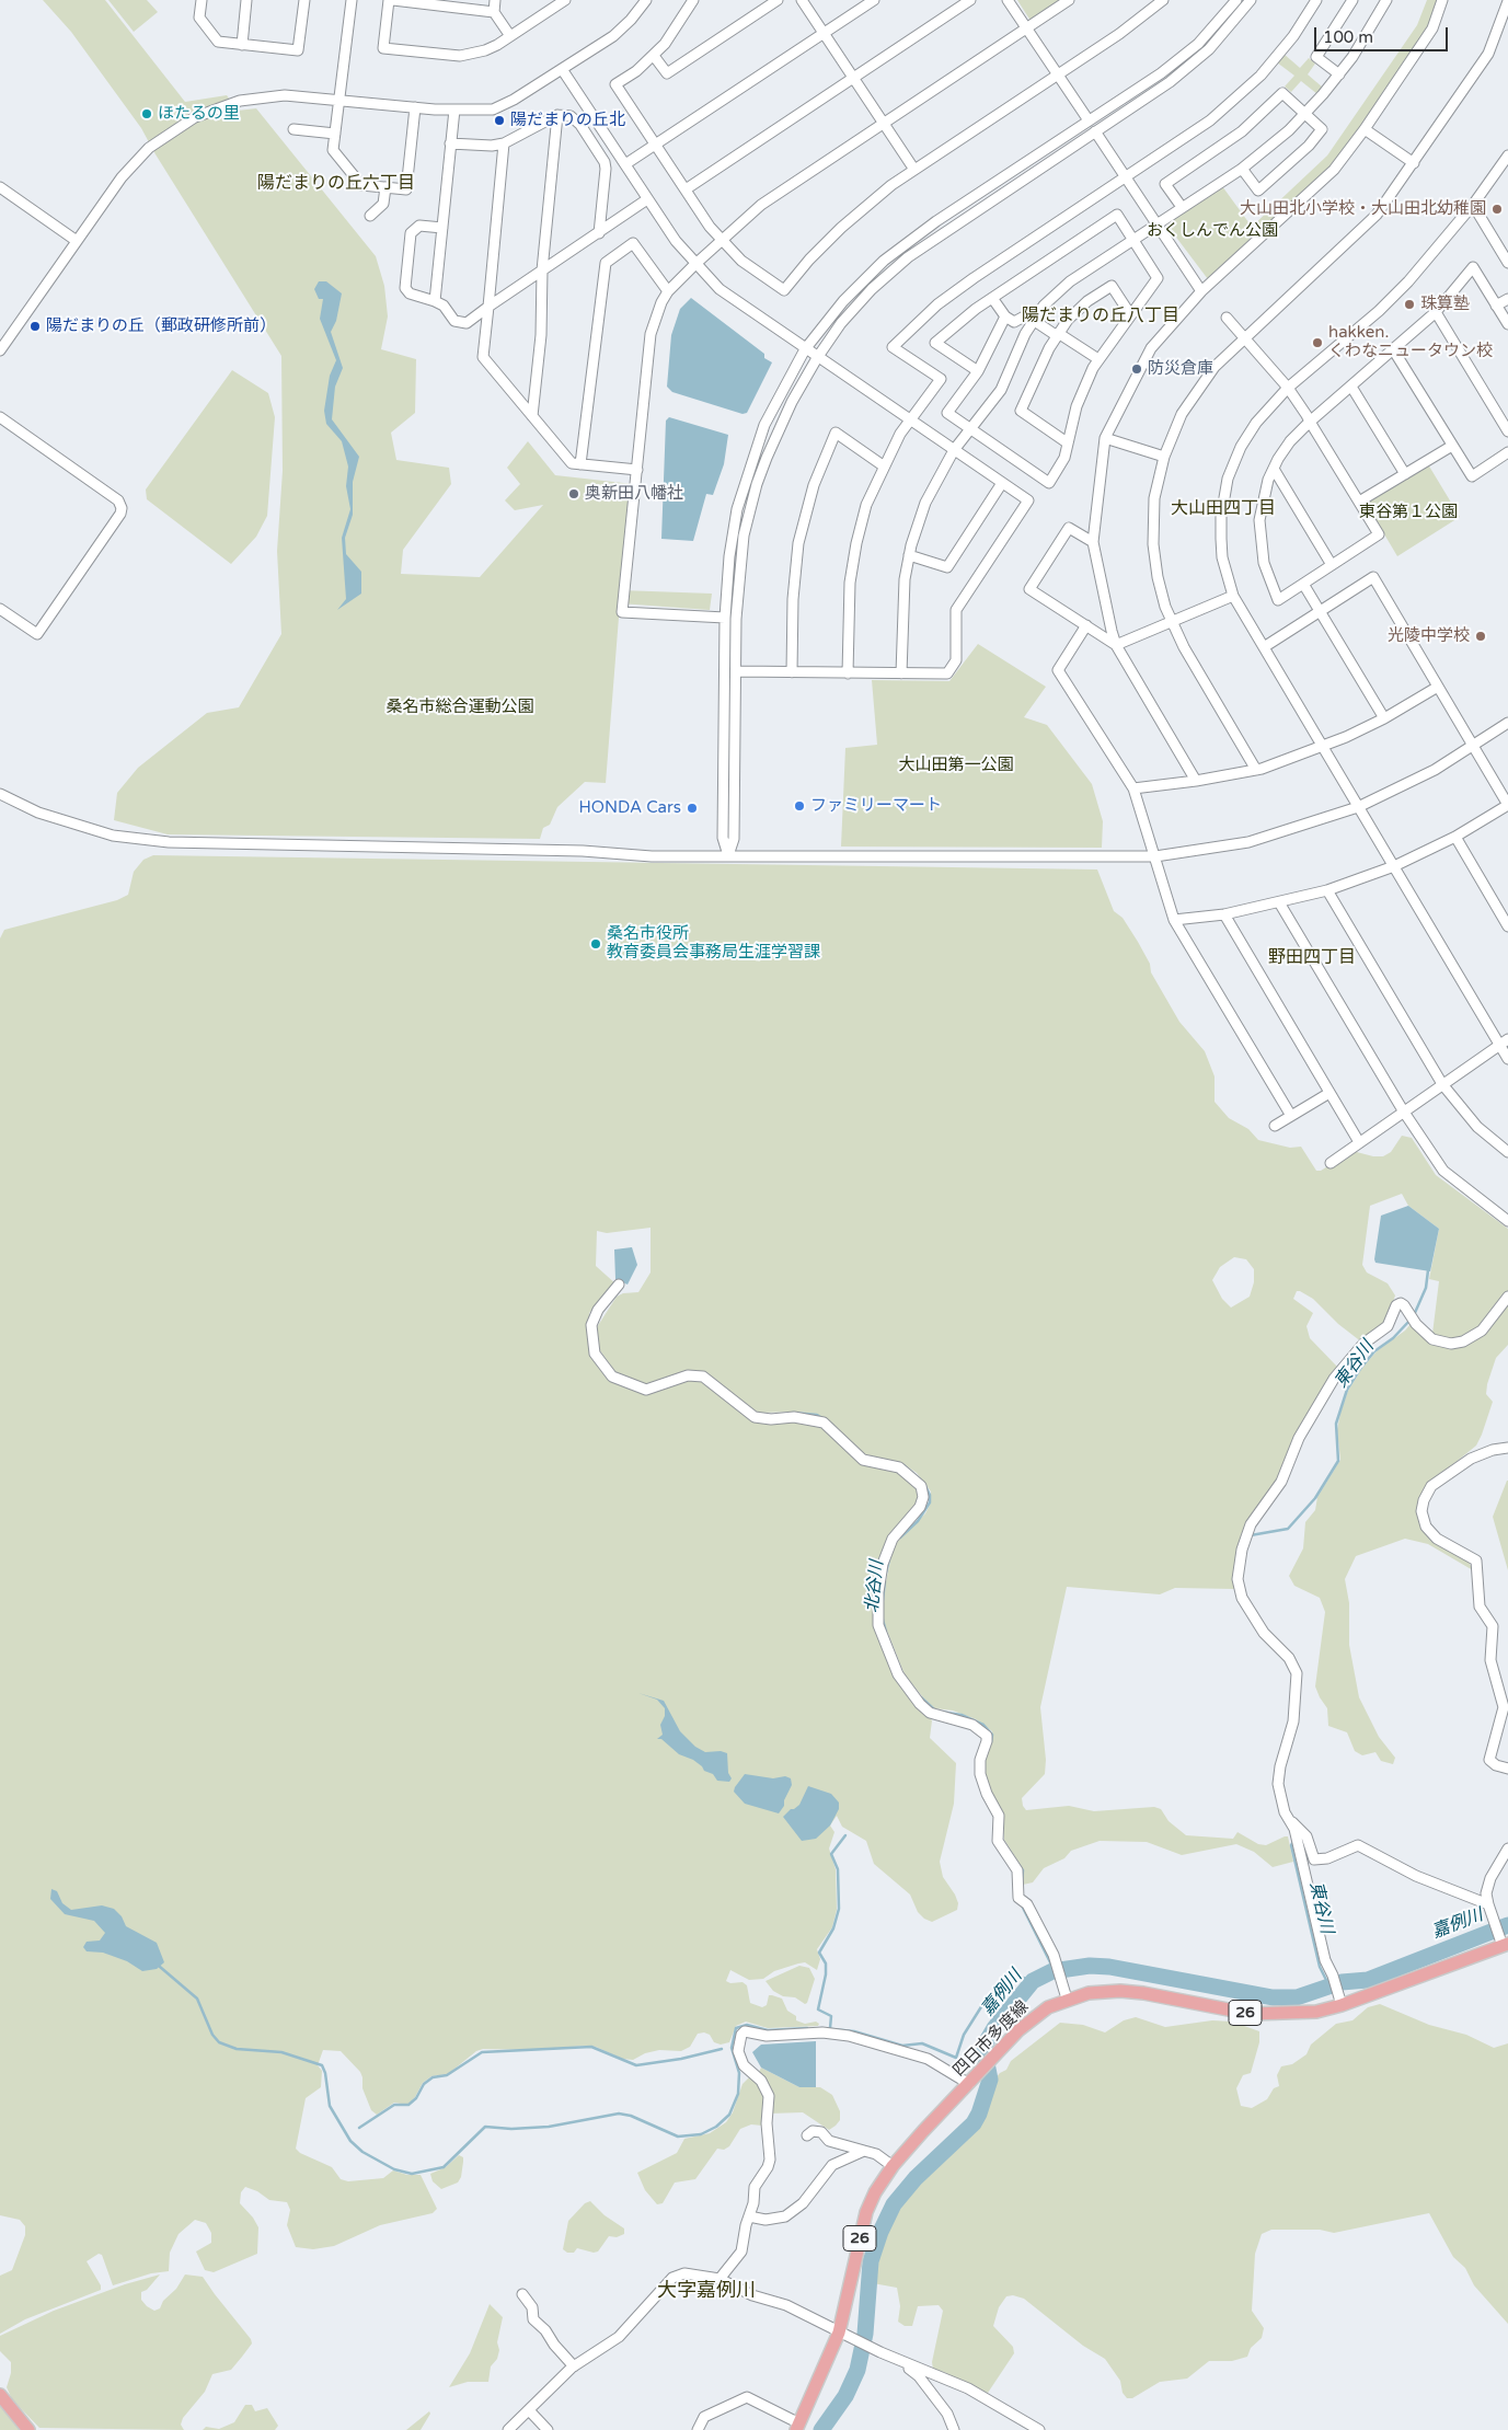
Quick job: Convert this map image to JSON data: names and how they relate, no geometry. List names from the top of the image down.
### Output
{
  "streets": {
    "main road": ["26", "四日市多度線"]
  },
  "districts": [
    "陽だまりの丘六丁目",
    "陽だまりの丘八丁目",
    "大山田四丁目",
    "野田四丁目",
    "大字嘉例川"
  ],
  "water": ["東谷川", "北谷川", "嘉例川"],
  "parks": [
    "おくしんでん公園",
    "東谷第１公園",
    "桑名市総合運動公園",
    "大山田第一公園"
  ],
  "places": [
    "ほたるの里",
    "陽だまりの丘北",
    "大山田北小学校・大山田北幼稚園",
    "珠算塾",
    "陽だまりの丘（郵政研修所前）",
    "hakken. くわなニュータウン校",
    "防災倉庫",
    "奥新田八幡社",
    "光陵中学校",
    "ファミリーマート",
    "HONDA Cars",
    "桑名市役所 教育委員会事務局生涯学習課"
  ],
  "scale_bar": "100 m"
}
